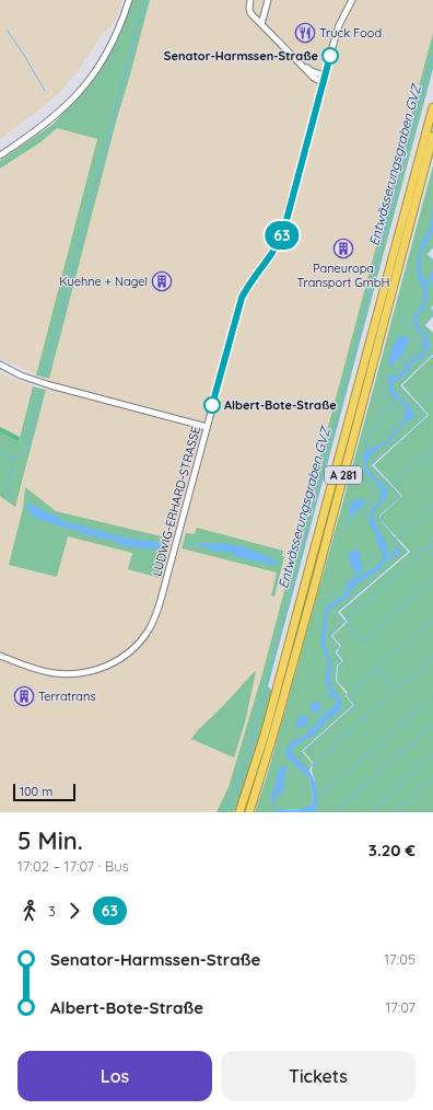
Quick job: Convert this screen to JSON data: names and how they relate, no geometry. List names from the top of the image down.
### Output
{
  "streets": {
    "highway": ["A 281"],
    "street": ["LUDWIG-ERHARD-STRASSE"]
  },
  "water": ["Entwässerungsgraben GVZ"],
  "places": {
    "restaurant": ["Truck Food"],
    "other": ["Senator-Harmssen-Straße", "Albert-Bote-Straße"],
    "building": ["Paneuropa Transport GmbH", "Kuehne + Nagel", "Terratrans"]
  },
  "lines": ["bus line 63"],
  "scale_bar": "100 m",
  "page": {
    "on_map": "63",
    "scale": "100 m",
    "heading": ["5 Min.", "17:02 – 17:07 · Bus", "3.20 €"],
    "legs": ["3", "63"],
    "list": [
      {
        "name": "Senator-Harmssen-Straße",
        "value": "17:05"
      },
      {
        "name": "Albert-Bote-Straße",
        "value": "17:07"
      }
    ],
    "buttons": ["Los", "Tickets"]
  }
}
